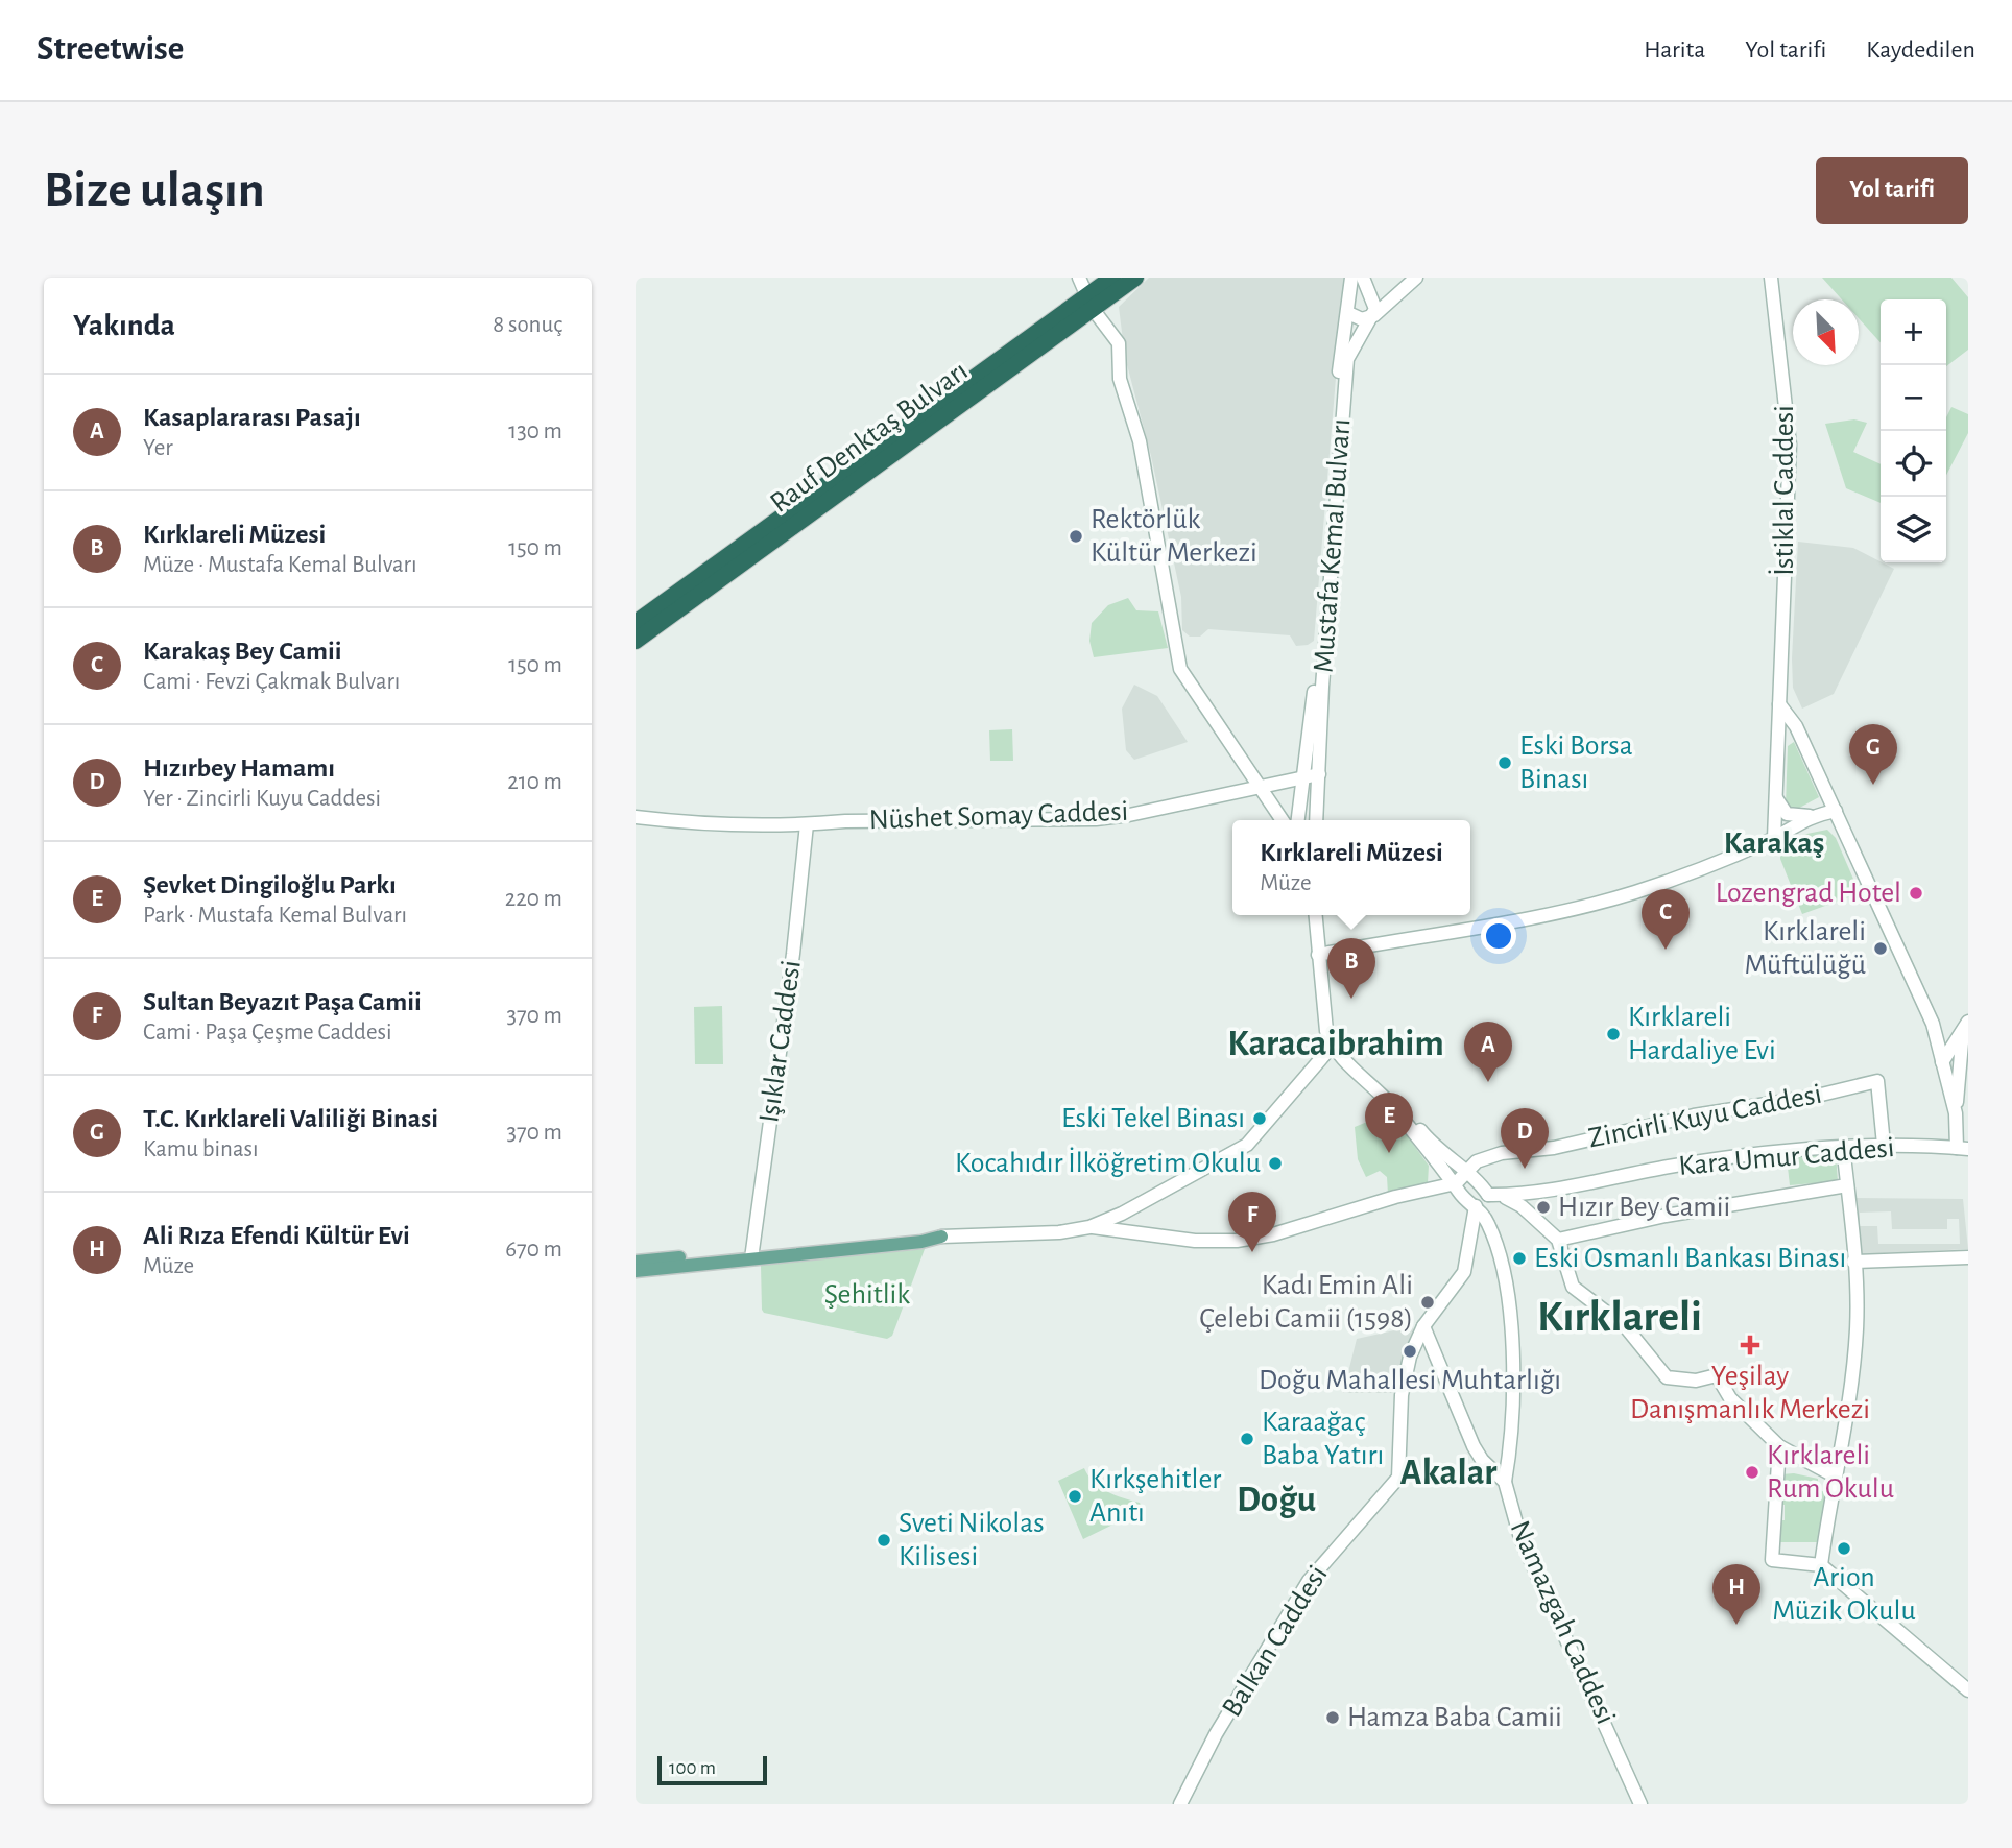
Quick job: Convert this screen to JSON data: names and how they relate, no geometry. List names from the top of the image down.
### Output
{
  "streets": {
    "highway": ["Rauf Denktaş Bulvarı"],
    "street": [
      "İstiklal Caddesi",
      "Mustafa Kemal Bulvarı",
      "Nüshet Somay Caddesi",
      "Işıklar Caddesi",
      "Zincirli Kuyu Caddesi",
      "Kara Umur Caddesi",
      "Namazgah Caddesi",
      "Balkan Caddesi"
    ]
  },
  "crossings": [
    ["Mustafa Kemal Bulvarı", "Nüshet Somay Caddesi"],
    ["Nüshet Somay Caddesi", "Işıklar Caddesi"],
    ["Zincirli Kuyu Caddesi", "Kara Umur Caddesi"],
    ["Namazgah Caddesi", "Balkan Caddesi"]
  ],
  "districts": [
    "Karakaş",
    "Karacaibrahim",
    "Kırklareli",
    "Akalar",
    "Doğu"
  ],
  "parks": ["Şehitlik"],
  "places": {
    "other": [
      "Rektörlük Kültür Merkezi",
      "Eski Borsa Binası",
      "Lozengrad Hotel",
      "Kırklareli Müftülüğü",
      "Kırklareli Hardaliye Evi",
      "Eski Tekel Binası",
      "Kocahıdır İlköğretim Okulu",
      "Hızır Bey Camii",
      "Eski Osmanlı Bankası Binası",
      "Kadı Emin Ali Çelebi Camii (1598)",
      "Doğu Mahallesi Muhtarlığı",
      "Karaağaç Baba Yatırı",
      "Kırklareli Rum Okulu",
      "Kırkşehitler Anıtı",
      "Sveti Nikolas Kilisesi",
      "Arion Müzik Okulu",
      "Hamza Baba Camii"
    ],
    "health": ["Yeşilay Danışmanlık Merkezi"]
  },
  "scale_bar": "100 m",
  "north": "bottom right",
  "page": {
    "header": "Streetwise",
    "nav": ["Harita", "Yol tarifi", "Kaydedilen"],
    "buttons": "Yol tarifi",
    "title": "Bize ulaşın",
    "heading": ["Yakında", "8 sonuç"],
    "map_buttons": ["+", "−"],
    "list": [
      {
        "mark": "A",
        "name": "Kasaplararası Pasajı",
        "note": "Yer",
        "value": "130 m"
      },
      {
        "mark": "B",
        "name": "Kırklareli Müzesi",
        "note": "Müze · Mustafa Kemal Bulvarı",
        "value": "150 m"
      },
      {
        "mark": "C",
        "name": "Karakaş Bey Camii",
        "note": "Cami · Fevzi Çakmak Bulvarı",
        "value": "150 m"
      },
      {
        "mark": "D",
        "name": "Hızırbey Hamamı",
        "note": "Yer · Zincirli Kuyu Caddesi",
        "value": "210 m"
      },
      {
        "mark": "E",
        "name": "Şevket Dingiloğlu Parkı",
        "note": "Park · Mustafa Kemal Bulvarı",
        "value": "220 m"
      },
      {
        "mark": "F",
        "name": "Sultan Beyazıt Paşa Camii",
        "note": "Cami · Paşa Çeşme Caddesi",
        "value": "370 m"
      },
      {
        "mark": "G",
        "name": "T.C. Kırklareli Valiliği Binasi",
        "note": "Kamu binası",
        "value": "370 m"
      },
      {
        "mark": "H",
        "name": "Ali Rıza Efendi Kültür Evi",
        "note": "Müze",
        "value": "670 m"
      }
    ],
    "pins": [
      "G",
      "C",
      "B",
      "A",
      "E",
      "D",
      "F",
      "H"
    ],
    "popup": ["Kırklareli Müzesi", "Müze"],
    "scale": "100 m"
  }
}
